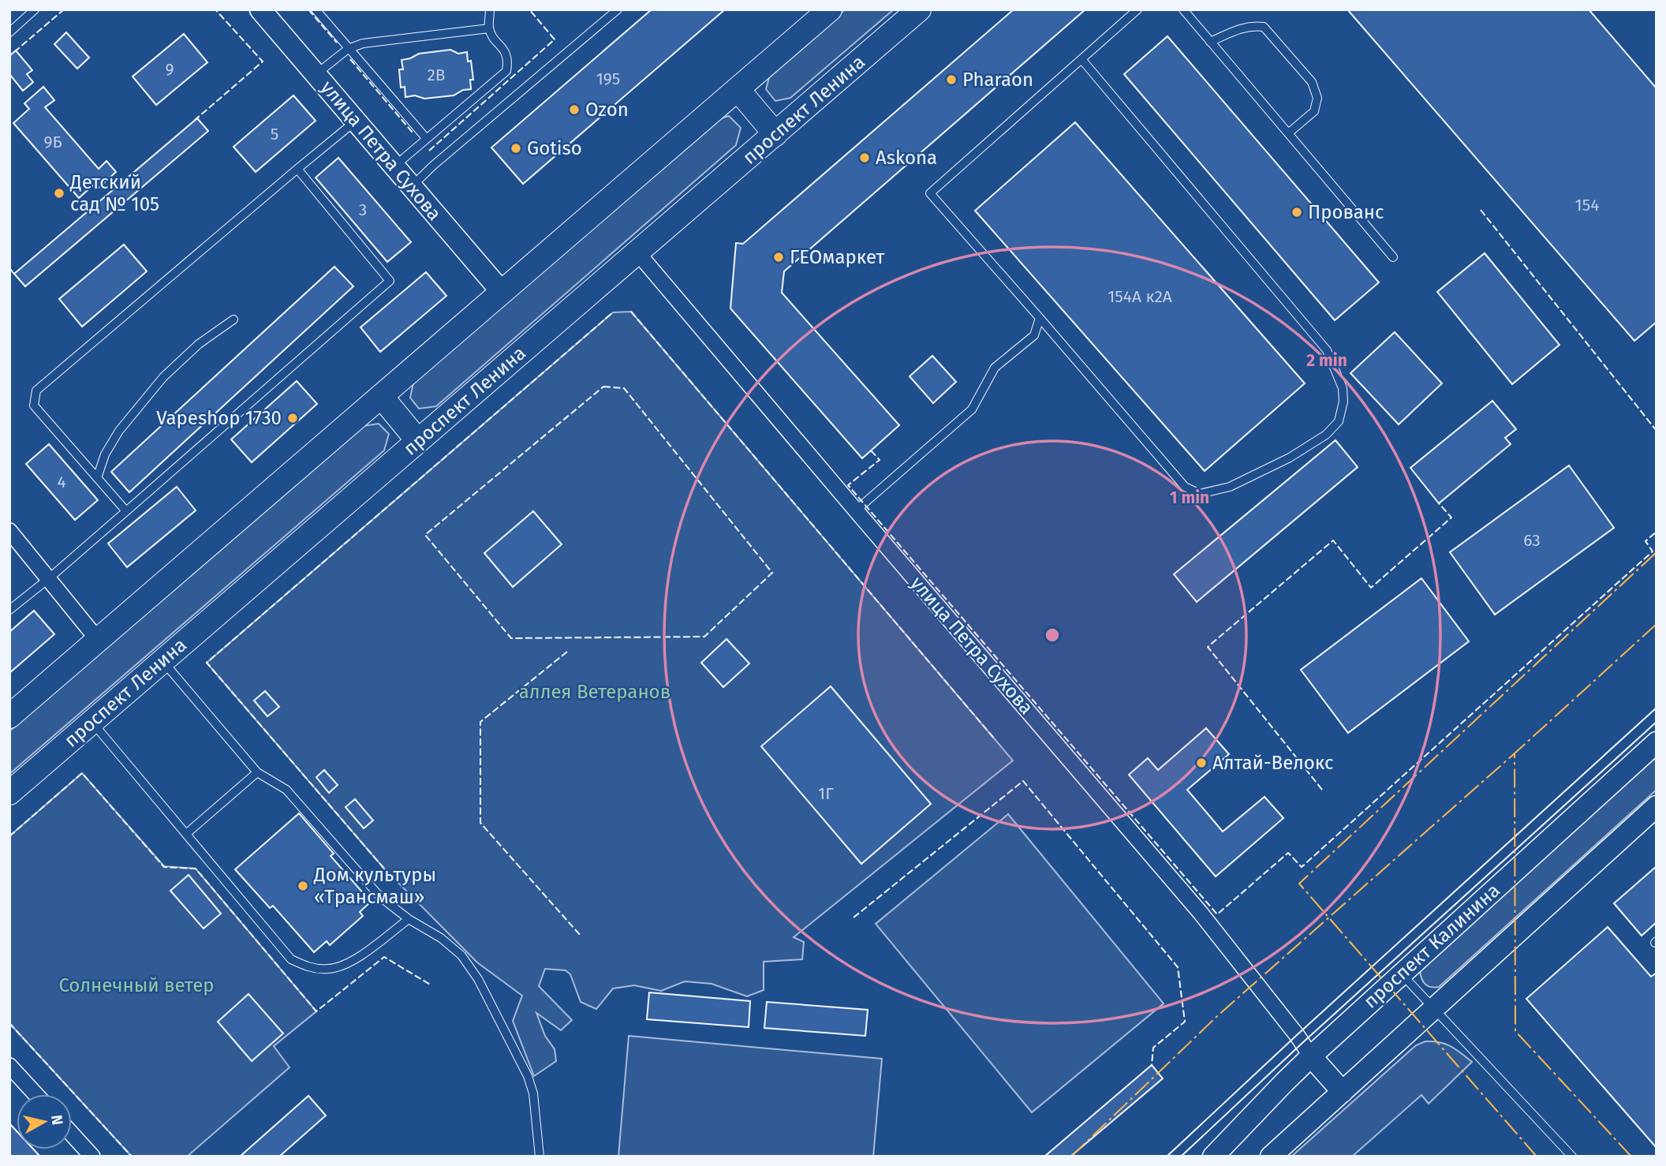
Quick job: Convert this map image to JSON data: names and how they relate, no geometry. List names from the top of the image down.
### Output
{
  "streets": {
    "main road": ["проспект Ленина", "улица Петра Сухова", "проспект Калинина"]
  },
  "crossings": [
    ["проспект Ленина", "улица Петра Сухова"],
    ["улица Петра Сухова", "проспект Калинина"]
  ],
  "parks": ["аллея Ветеранов", "Солнечный ветер"],
  "places": [
    "Pharaon",
    "Ozon",
    "Gotiso",
    "Askona",
    "Детский сад № 105",
    "Прованс",
    "ГЕОмаркет",
    "Vapeshop 1730",
    "Алтай-Велокс",
    "Дом культуры «Трансмаш»"
  ],
  "house_numbers": [
    "9",
    "2В",
    "195",
    "5",
    "9Б",
    "154",
    "3",
    "154А к2А",
    "4",
    "63",
    "1Г"
  ],
  "north": "right",
  "rings": ["2 min", "1 min"]
}
